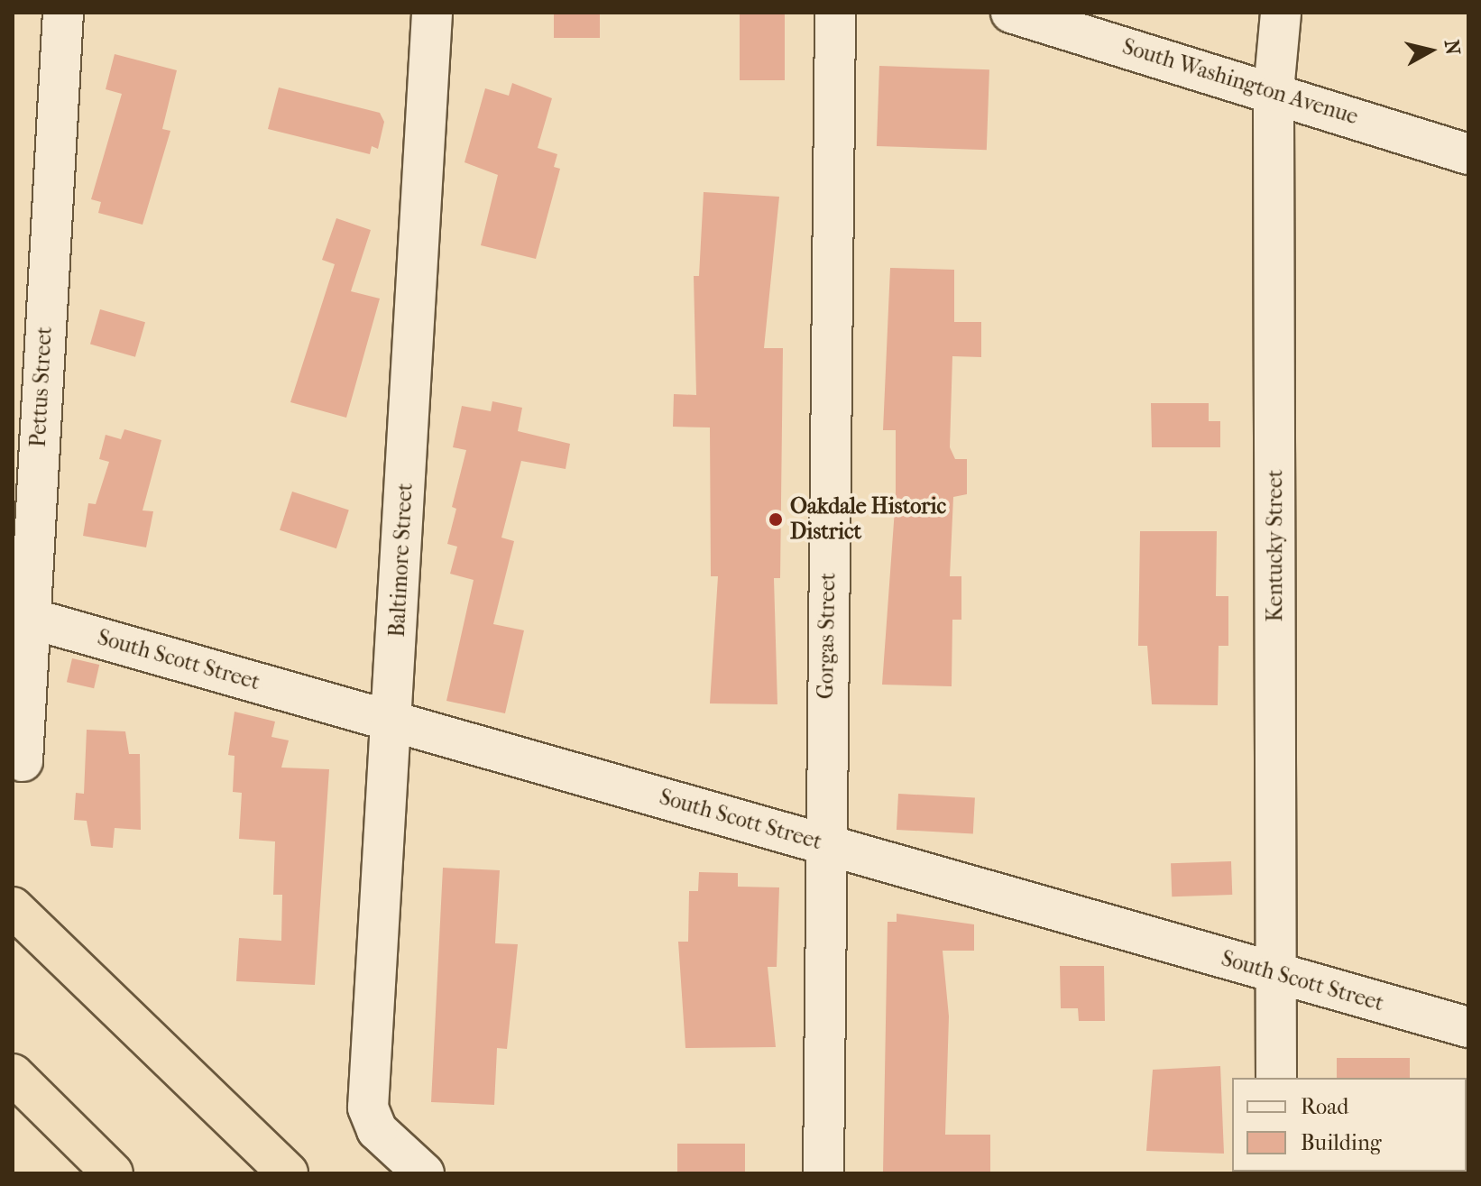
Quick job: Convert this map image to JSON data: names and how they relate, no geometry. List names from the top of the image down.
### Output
{
  "streets": {
    "street": [
      "South Washington Avenue",
      "Pettus Street",
      "Kentucky Street",
      "Baltimore Street",
      "Gorgas Street",
      "South Scott Street"
    ]
  },
  "crossings": [
    ["South Washington Avenue", "Kentucky Street"],
    ["Pettus Street", "South Scott Street"],
    ["Kentucky Street", "South Scott Street"],
    ["Baltimore Street", "South Scott Street"],
    ["Gorgas Street", "South Scott Street"]
  ],
  "places": ["Oakdale Historic District"],
  "legend": ["Road", "Building"],
  "north": "right"
}
